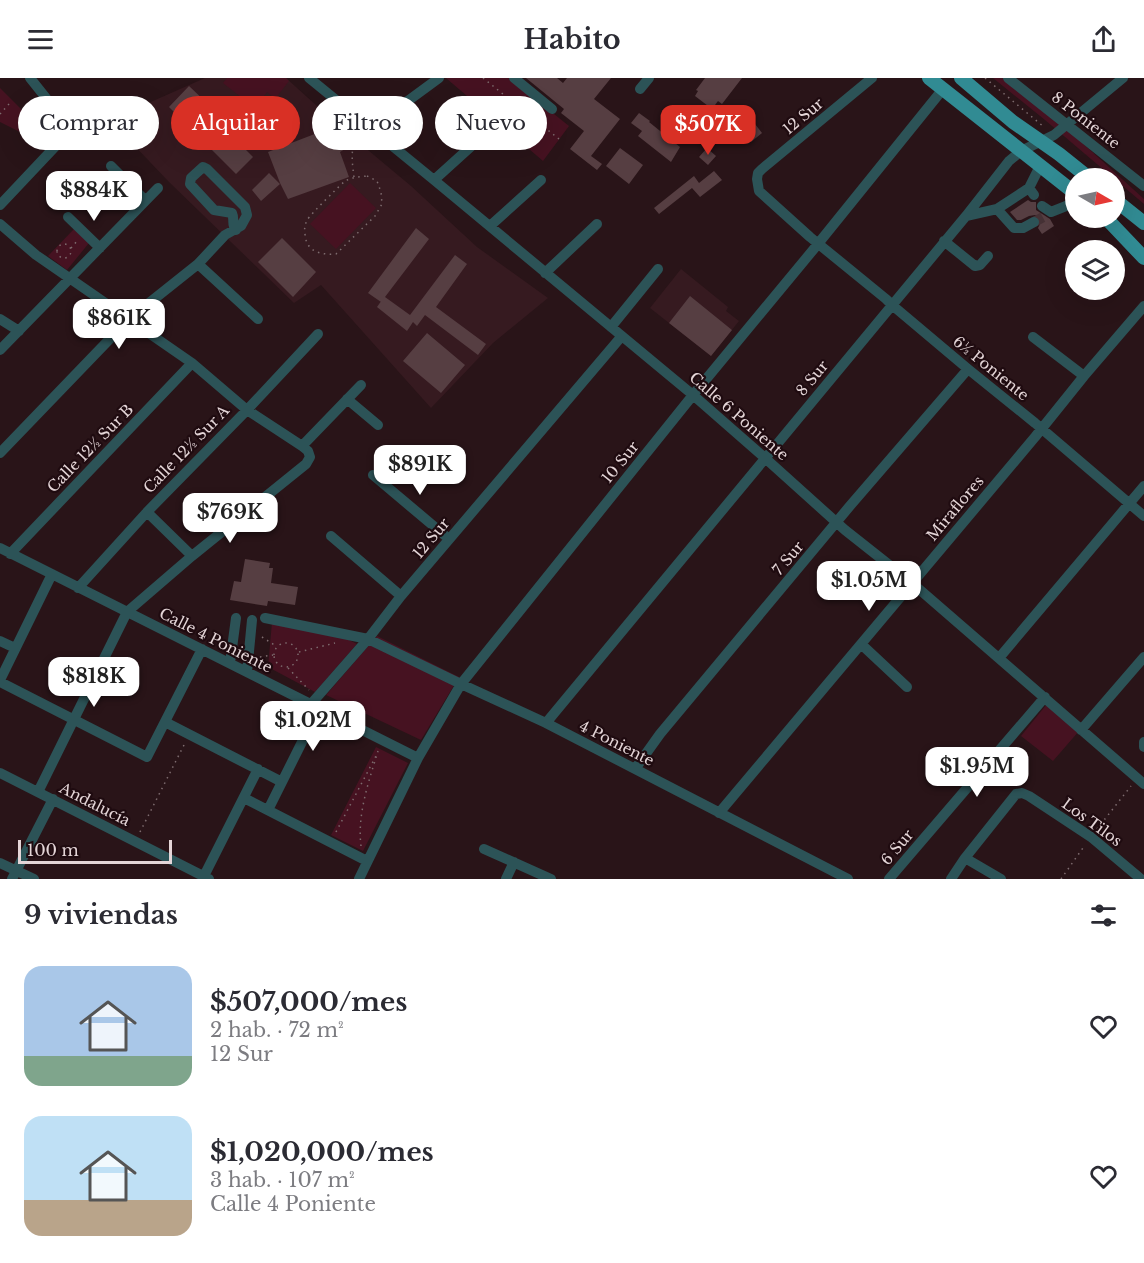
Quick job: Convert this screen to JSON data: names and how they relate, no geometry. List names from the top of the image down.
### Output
{
  "streets": {
    "street": [
      "12 Sur",
      "8 Poniente",
      "6½ Poniente",
      "8 Sur",
      "Calle 6 Poniente",
      "Calle 12½ Sur B",
      "Calle 12½ Sur A",
      "10 Sur",
      "Miraflores",
      "7 Sur",
      "Calle 4 Poniente",
      "4 Poniente",
      "Andalucía",
      "Los Tilos",
      "6 Sur"
    ]
  },
  "crossings": [
    ["12 Sur", "6½ Poniente"],
    ["12 Sur", "Calle 6 Poniente"],
    ["12 Sur", "Calle 4 Poniente"],
    ["12 Sur", "4 Poniente"],
    ["8 Poniente", "8 Sur"],
    ["6½ Poniente", "8 Sur"],
    ["6½ Poniente", "10 Sur"],
    ["6½ Poniente", "Miraflores"],
    ["6½ Poniente", "7 Sur"],
    ["8 Sur", "Calle 6 Poniente"],
    ["8 Sur", "4 Poniente"],
    ["Calle 6 Poniente", "10 Sur"],
    ["Calle 6 Poniente", "Miraflores"],
    ["Calle 6 Poniente", "7 Sur"],
    ["Calle 6 Poniente", "6 Sur"],
    ["Calle 12½ Sur B", "Calle 4 Poniente"],
    ["Calle 12½ Sur A", "Calle 4 Poniente"],
    ["10 Sur", "Calle 4 Poniente"],
    ["10 Sur", "4 Poniente"],
    ["Miraflores", "4 Poniente"],
    ["7 Sur", "4 Poniente"]
  ],
  "scale_bar": "100 m",
  "north": "right",
  "page": {
    "header": "Habito",
    "chip": [
      "Comprar",
      "Alquilar",
      "Filtros",
      "Nuevo"
    ],
    "price": [
      "$507K",
      "$884K",
      "$861K",
      "$891K",
      "$769K",
      "$1.05M",
      "$818K",
      "$1.02M",
      "$1.95M"
    ],
    "scale": "100 m",
    "heading": "9 viviendas",
    "list": [
      {
        "name": "$507,000/mes",
        "note": "2 hab. · 72 m² · 12 Sur"
      },
      {
        "name": "$1,020,000/mes",
        "note": "3 hab. · 107 m² · Calle 4 Poniente"
      }
    ]
  }
}
